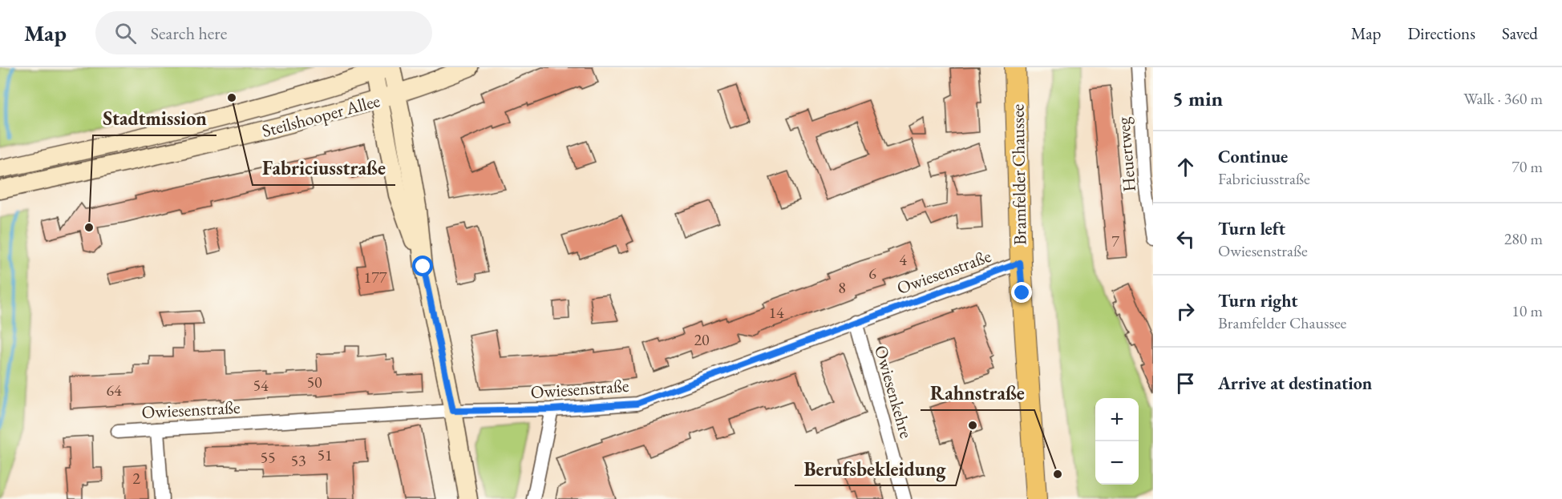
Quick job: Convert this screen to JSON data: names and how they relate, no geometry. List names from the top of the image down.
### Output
{
  "streets": {
    "main road": ["Steilshooper Allee", "Bramfelder Chaussee"],
    "street": ["Heuertweg", "Owiesenstraße", "Owiesenkehre"]
  },
  "crossings": [
    ["Bramfelder Chaussee", "Owiesenstraße"],
    ["Owiesenstraße", "Owiesenkehre"]
  ],
  "places": [
    "Fabriciusstraße",
    "Stadtmission",
    "Berufsbekleidung",
    "Rahnstraße"
  ],
  "house_numbers": [
    "7",
    "4",
    "6",
    "177",
    "8",
    "14",
    "20",
    "50",
    "54",
    "64",
    "51",
    "55",
    "53",
    "2"
  ],
  "page": {
    "header": "Map",
    "search": "Search here",
    "nav": ["Map", "Directions", "Saved"],
    "heading": ["5 min", "Walk · 360 m"],
    "list": [
      ["Continue", "Fabriciusstraße", "70 m"],
      ["Turn left", "Owiesenstraße", "280 m"],
      ["Turn right", "Bramfelder Chaussee", "10 m"],
      "Arrive at destination"
    ],
    "map_buttons": ["+", "−"]
  }
}
